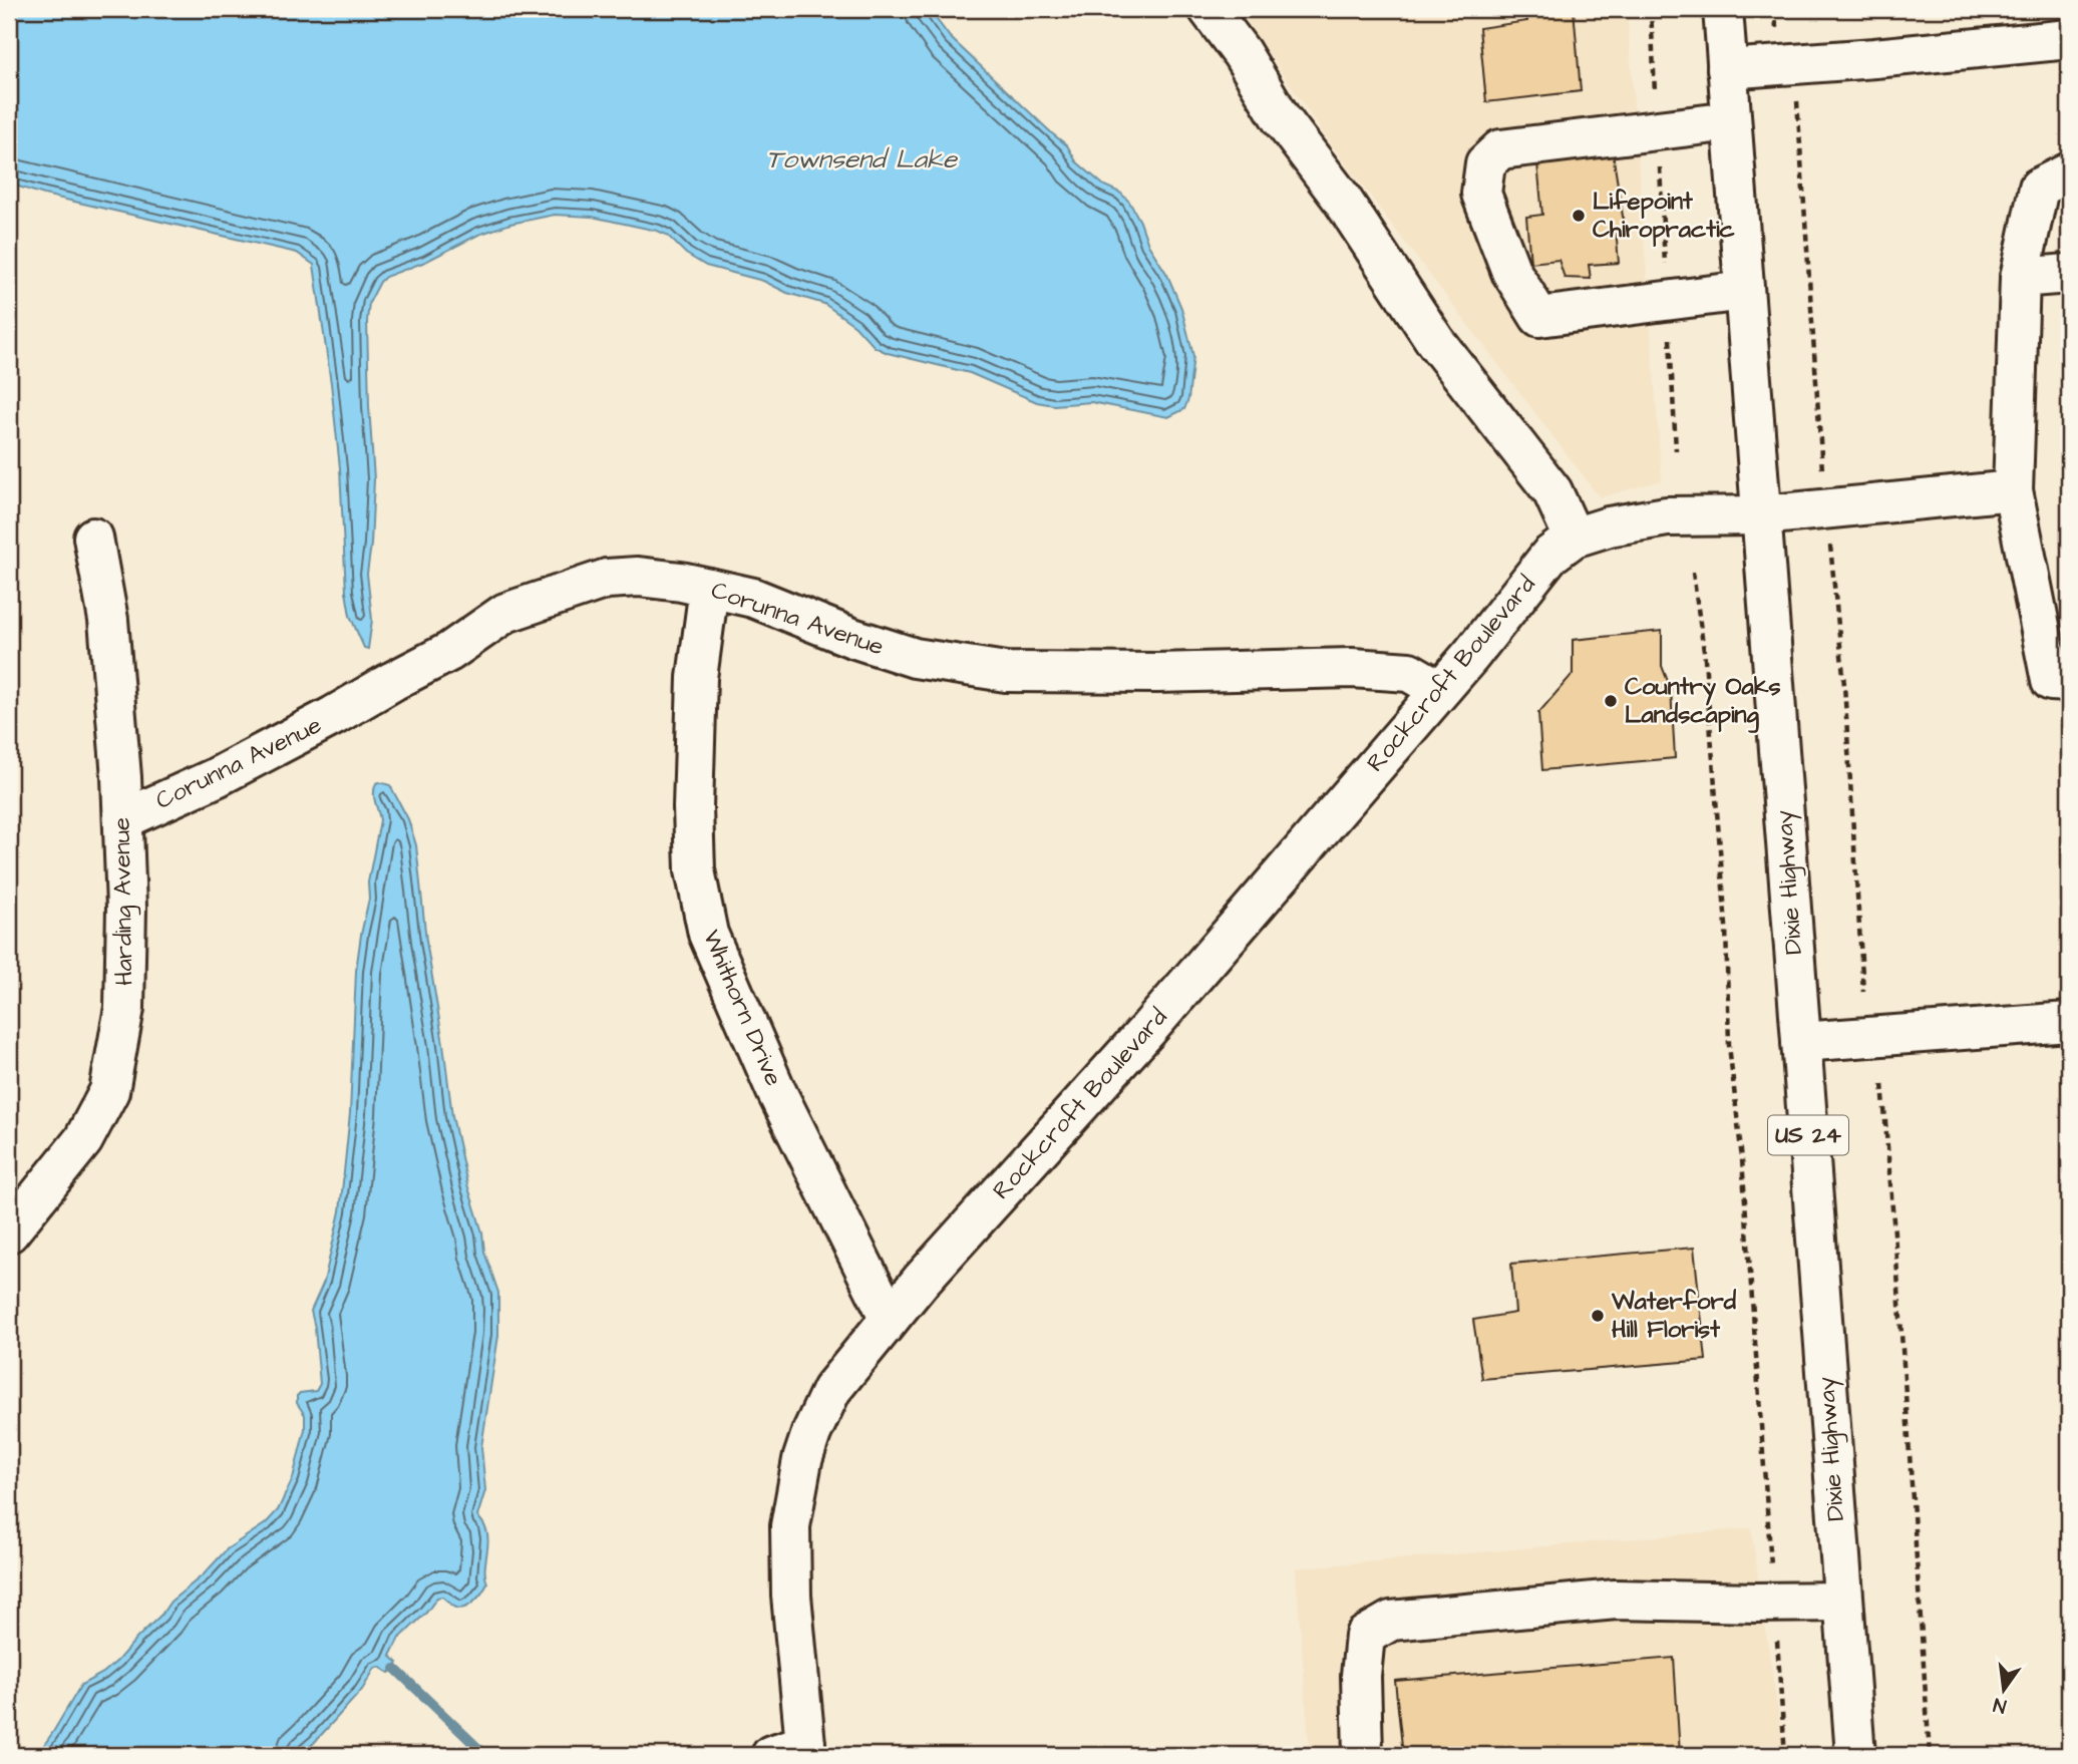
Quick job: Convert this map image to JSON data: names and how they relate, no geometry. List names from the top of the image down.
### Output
{
  "streets": {
    "street": [
      "Corunna Avenue",
      "Rockcroft Boulevard",
      "Dixie Highway",
      "Harding Avenue",
      "Whithorn Drive",
      "US 24"
    ]
  },
  "crossings": [
    ["Corunna Avenue", "Rockcroft Boulevard"],
    ["Corunna Avenue", "Harding Avenue"],
    ["Corunna Avenue", "Whithorn Drive"],
    ["Rockcroft Boulevard", "Dixie Highway"],
    ["Rockcroft Boulevard", "Whithorn Drive"]
  ],
  "water": ["Townsend Lake"],
  "places": ["Lifepoint Chiropractic", "Country Oaks Landscaping", "Waterford Hill Florist"],
  "north": "bottom"
}
